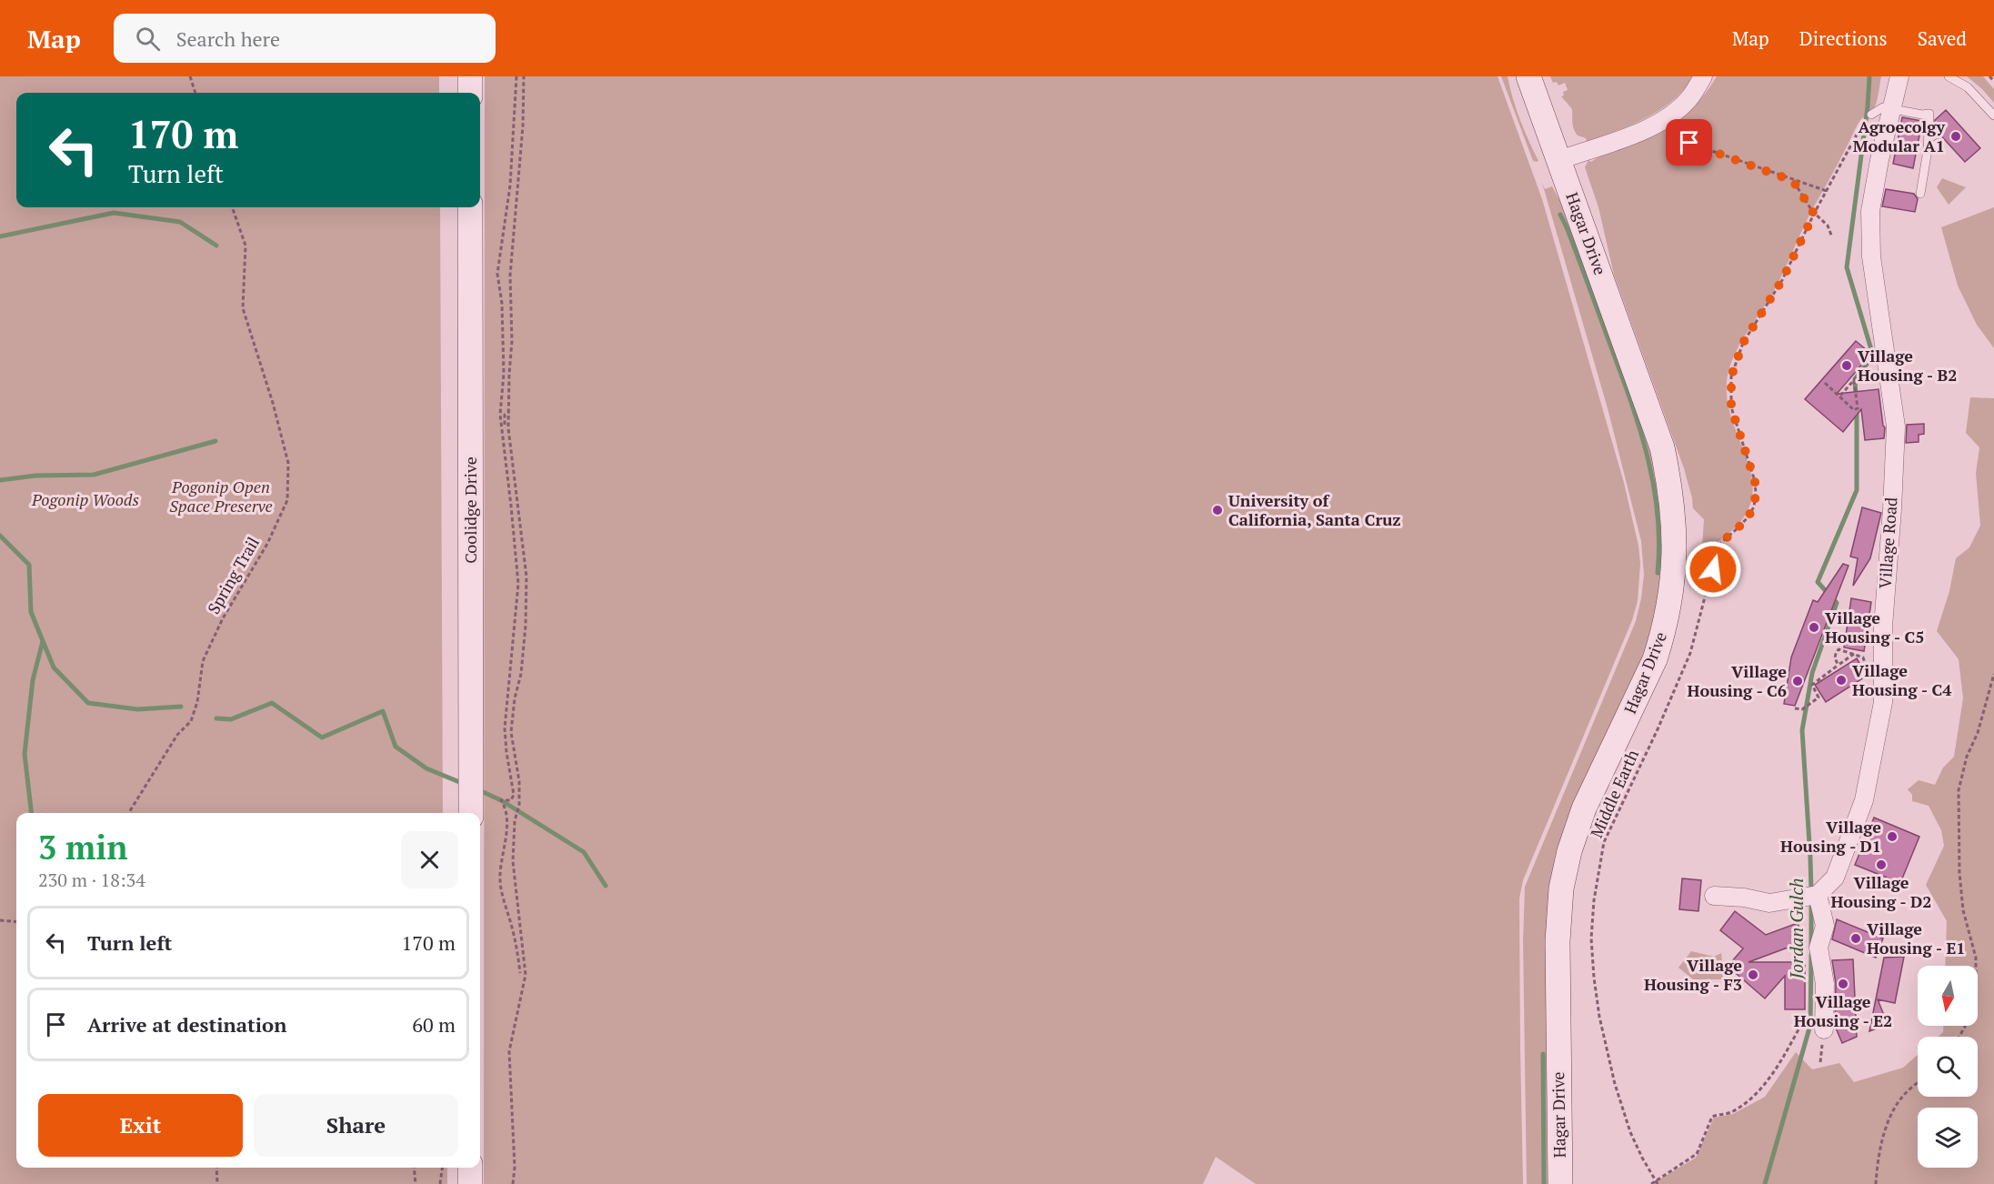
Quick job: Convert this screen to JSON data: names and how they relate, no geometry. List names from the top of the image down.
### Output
{
  "streets": {
    "main road": ["Hagar Drive", "Coolidge Drive"],
    "street": ["Village Road"],
    "path": ["Spring Trail", "Middle Earth"]
  },
  "water": ["Jordan Gulch"],
  "parks": ["Pogonip Open Space Preserve", "Pogonip Woods"],
  "places": [
    "Agroecolgy Modular A1",
    "Village Housing - B2",
    "University of California, Santa Cruz",
    "Village Housing - C5",
    "Village Housing - C4",
    "Village Housing - C6",
    "Village Housing - D1",
    "Village Housing - D2",
    "Village Housing - E1",
    "Village Housing - F3",
    "Village Housing - E2"
  ],
  "north": "bottom",
  "page": {
    "header": "Map",
    "search": "Search here",
    "nav": ["Map", "Directions", "Saved"],
    "turn": ["170 m", "Turn left"],
    "heading": ["3 min", "230 m · 18:34"],
    "list": [
      {
        "name": "Turn left",
        "value": "170 m"
      },
      {
        "name": "Arrive at destination",
        "value": "60 m"
      }
    ],
    "buttons": ["Exit", "Share"]
  }
}
